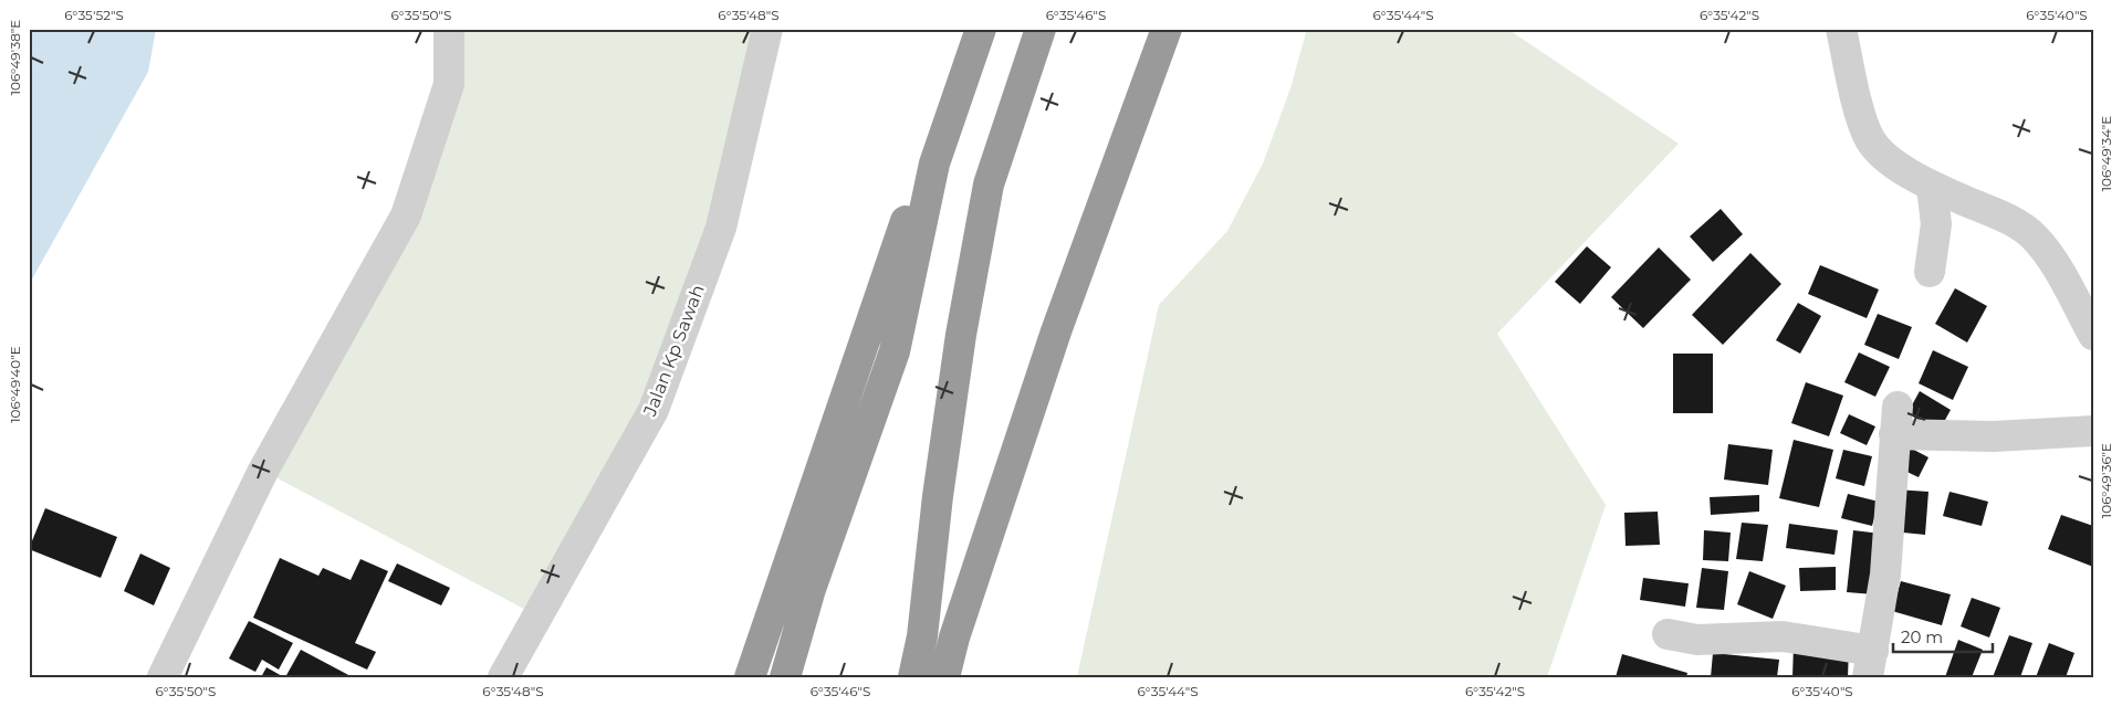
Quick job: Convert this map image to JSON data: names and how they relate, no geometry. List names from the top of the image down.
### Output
{
  "streets": {
    "street": ["Jalan Kp Sawah"]
  },
  "scale_bar": "20 m",
  "coordinates": [
    "6°35'52\"S",
    "6°35'50\"S",
    "6°35'48\"S",
    "6°35'46\"S",
    "6°35'44\"S",
    "6°35'42\"S",
    "6°35'40\"S",
    "106°49'38\"E",
    "106°49'34\"E",
    "106°49'40\"E",
    "106°49'36\"E"
  ]
}
